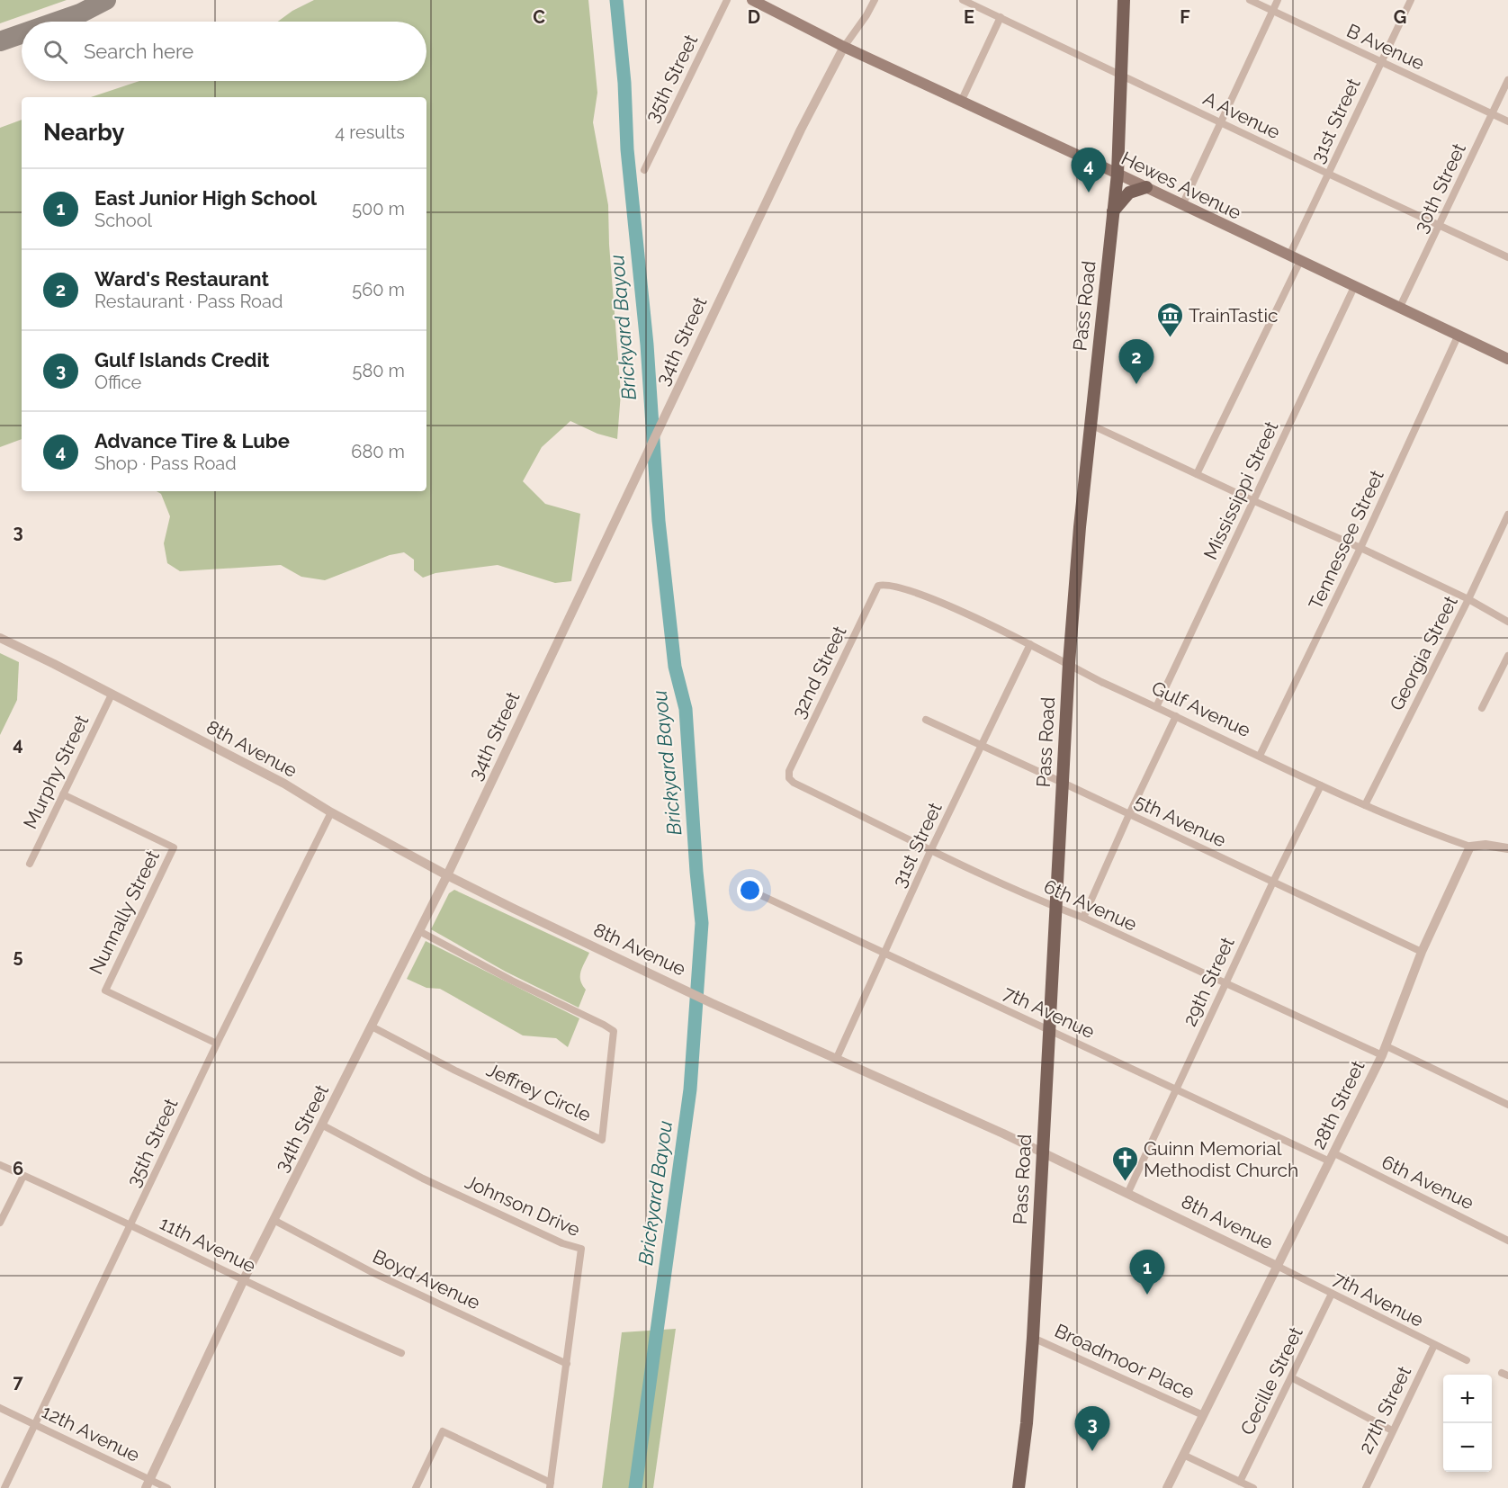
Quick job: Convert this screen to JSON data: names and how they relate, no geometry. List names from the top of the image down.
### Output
{
  "streets": {
    "main road": ["Hewes Avenue", "Pass Road"],
    "street": [
      "B Avenue",
      "35th Street",
      "A Avenue",
      "31st Street",
      "30th Street",
      "34th Street",
      "Mississippi Street",
      "Tennessee Street",
      "Georgia Street",
      "32nd Street",
      "Gulf Avenue",
      "8th Avenue",
      "Murphy Street",
      "5th Avenue",
      "6th Avenue",
      "Nunnally Street",
      "29th Street",
      "7th Avenue",
      "Jeffrey Circle",
      "28th Street",
      "Johnson Drive",
      "11th Avenue",
      "Boyd Avenue",
      "Broadmoor Place",
      "Cecille Street",
      "27th Street",
      "12th Avenue"
    ]
  },
  "crossings": [
    ["B Avenue", "31st Street"],
    ["B Avenue", "30th Street"],
    ["35th Street", "8th Avenue"],
    ["35th Street", "Nunnally Street"],
    ["35th Street", "11th Avenue"],
    ["35th Street", "12th Avenue"],
    ["A Avenue", "31st Street"],
    ["A Avenue", "30th Street"],
    ["A Avenue", "Pass Road"],
    ["31st Street", "Hewes Avenue"],
    ["31st Street", "Gulf Avenue"],
    ["31st Street", "8th Avenue"],
    ["31st Street", "5th Avenue"],
    ["31st Street", "6th Avenue"],
    ["31st Street", "7th Avenue"],
    ["Hewes Avenue", "30th Street"],
    ["Hewes Avenue", "Pass Road"],
    ["Hewes Avenue", "34th Street"],
    ["Hewes Avenue", "Mississippi Street"],
    ["Hewes Avenue", "Tennessee Street"],
    ["Pass Road", "Gulf Avenue"],
    ["Pass Road", "8th Avenue"],
    ["Pass Road", "5th Avenue"],
    ["Pass Road", "6th Avenue"],
    ["Pass Road", "7th Avenue"],
    ["Pass Road", "Broadmoor Place"],
    ["34th Street", "8th Avenue"],
    ["34th Street", "Jeffrey Circle"],
    ["34th Street", "Johnson Drive"],
    ["34th Street", "11th Avenue"],
    ["34th Street", "Boyd Avenue"],
    ["34th Street", "12th Avenue"],
    ["Mississippi Street", "Gulf Avenue"],
    ["Tennessee Street", "Gulf Avenue"],
    ["Georgia Street", "Gulf Avenue"],
    ["32nd Street", "Gulf Avenue"],
    ["32nd Street", "6th Avenue"],
    ["Gulf Avenue", "29th Street"],
    ["Gulf Avenue", "28th Street"],
    ["8th Avenue", "Murphy Street"],
    ["8th Avenue", "29th Street"],
    ["8th Avenue", "7th Avenue"],
    ["8th Avenue", "28th Street"],
    ["Murphy Street", "Nunnally Street"],
    ["5th Avenue", "29th Street"],
    ["5th Avenue", "28th Street"],
    ["6th Avenue", "29th Street"],
    ["6th Avenue", "7th Avenue"],
    ["6th Avenue", "28th Street"],
    ["29th Street", "7th Avenue"],
    ["7th Avenue", "28th Street"],
    ["7th Avenue", "Cecille Street"],
    ["7th Avenue", "27th Street"],
    ["28th Street", "Broadmoor Place"],
    ["Johnson Drive", "Boyd Avenue"]
  ],
  "water": ["Brickyard Bayou"],
  "places": {
    "museum": ["TrainTastic"],
    "church": ["Guinn Memorial Methodist Church"]
  },
  "page": {
    "search": "Search here",
    "heading": ["Nearby", "4 results"],
    "pins": [
      "4",
      "2",
      "1",
      "3"
    ],
    "list": [
      {
        "mark": "1",
        "name": "East Junior High School",
        "note": "School",
        "value": "500 m"
      },
      {
        "mark": "2",
        "name": "Ward's Restaurant",
        "note": "Restaurant · Pass Road",
        "value": "560 m"
      },
      {
        "mark": "3",
        "name": "Gulf Islands Credit",
        "note": "Office",
        "value": "580 m"
      },
      {
        "mark": "4",
        "name": "Advance Tire & Lube",
        "note": "Shop · Pass Road",
        "value": "680 m"
      }
    ],
    "map_buttons": ["+", "−"]
  },
  "grid": {
    "columns": [
      "C",
      "D",
      "E",
      "F",
      "G"
    ],
    "rows": [
      "3",
      "4",
      "5",
      "6",
      "7"
    ]
  }
}
